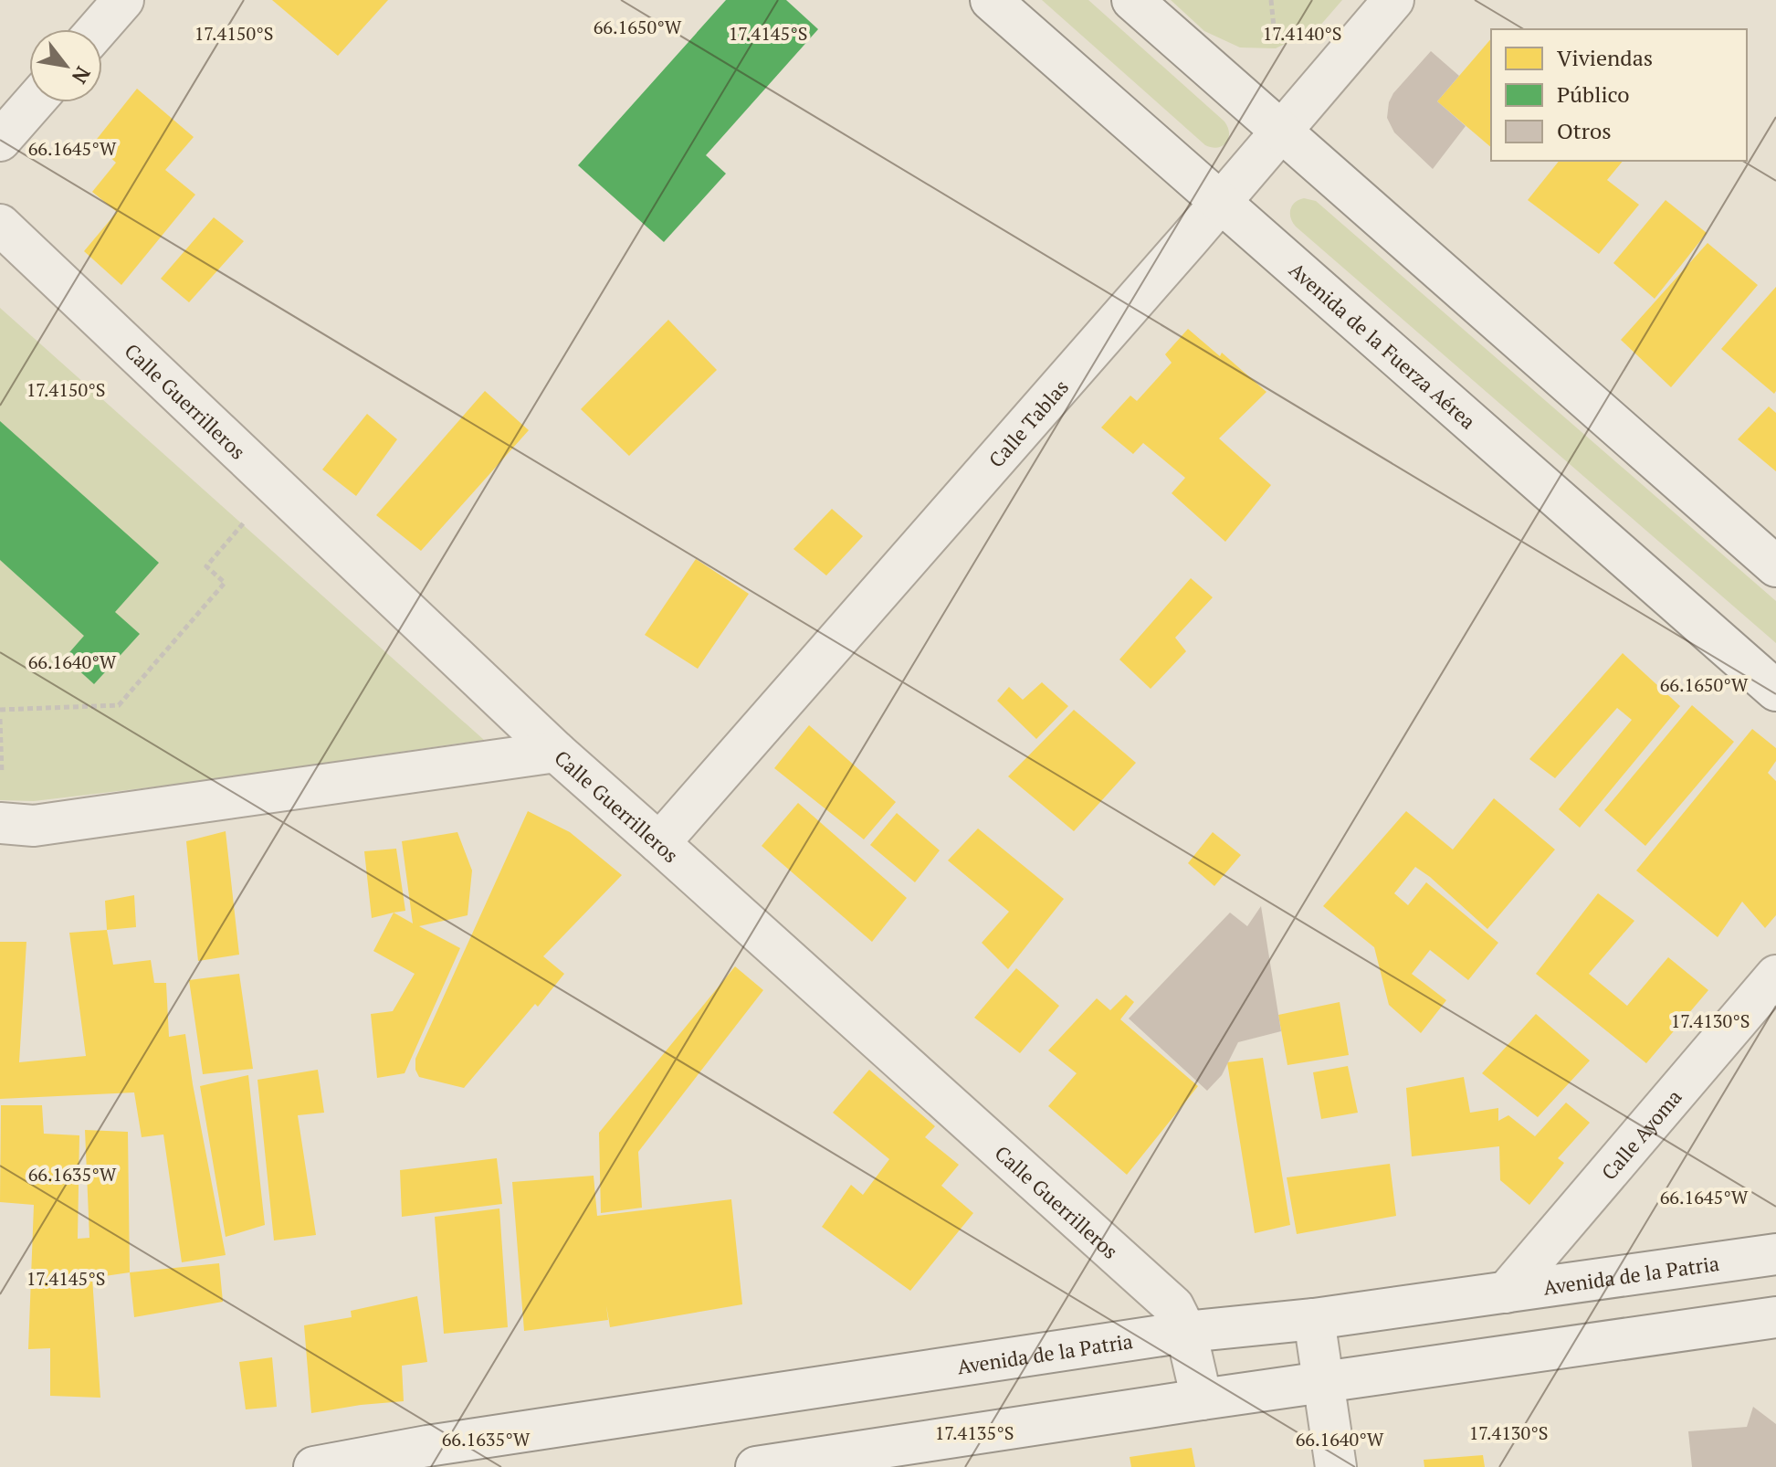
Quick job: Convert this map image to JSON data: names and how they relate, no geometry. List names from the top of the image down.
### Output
{
  "streets": {
    "main road": [
      "Avenida de la Fuerza Aérea",
      "Calle Guerrilleros",
      "Calle Tablas",
      "Calle Ayoma",
      "Avenida de la Patria"
    ]
  },
  "crossings": [
    ["Avenida de la Fuerza Aérea", "Calle Tablas"],
    ["Calle Guerrilleros", "Calle Tablas"],
    ["Calle Guerrilleros", "Avenida de la Patria"],
    ["Calle Ayoma", "Avenida de la Patria"]
  ],
  "legend": ["Viviendas", "Público", "Otros"],
  "north": "bottom right",
  "coordinates": [
    "66.1650°W",
    "17.4150°S",
    "17.4140°S",
    "17.4145°S",
    "66.1645°W",
    "66.1640°W",
    "17.4130°S",
    "66.1635°W",
    "17.4135°S"
  ]
}
